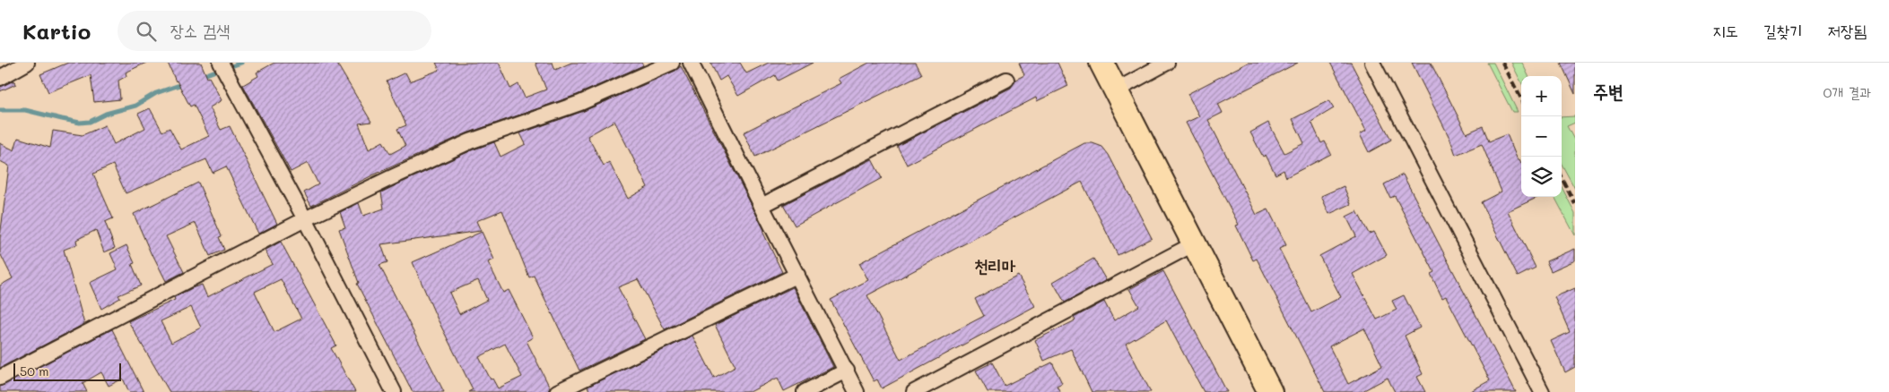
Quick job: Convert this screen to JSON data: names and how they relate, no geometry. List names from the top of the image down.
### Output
{
  "districts": ["천리마"],
  "scale_bar": "50 m",
  "page": {
    "header": "Kartio",
    "search": "장소 검색",
    "nav": ["지도", "길찾기", "저장됨"],
    "heading": ["주변", "0개 결과"],
    "map_buttons": ["+", "−"],
    "scale": "50 m"
  }
}
